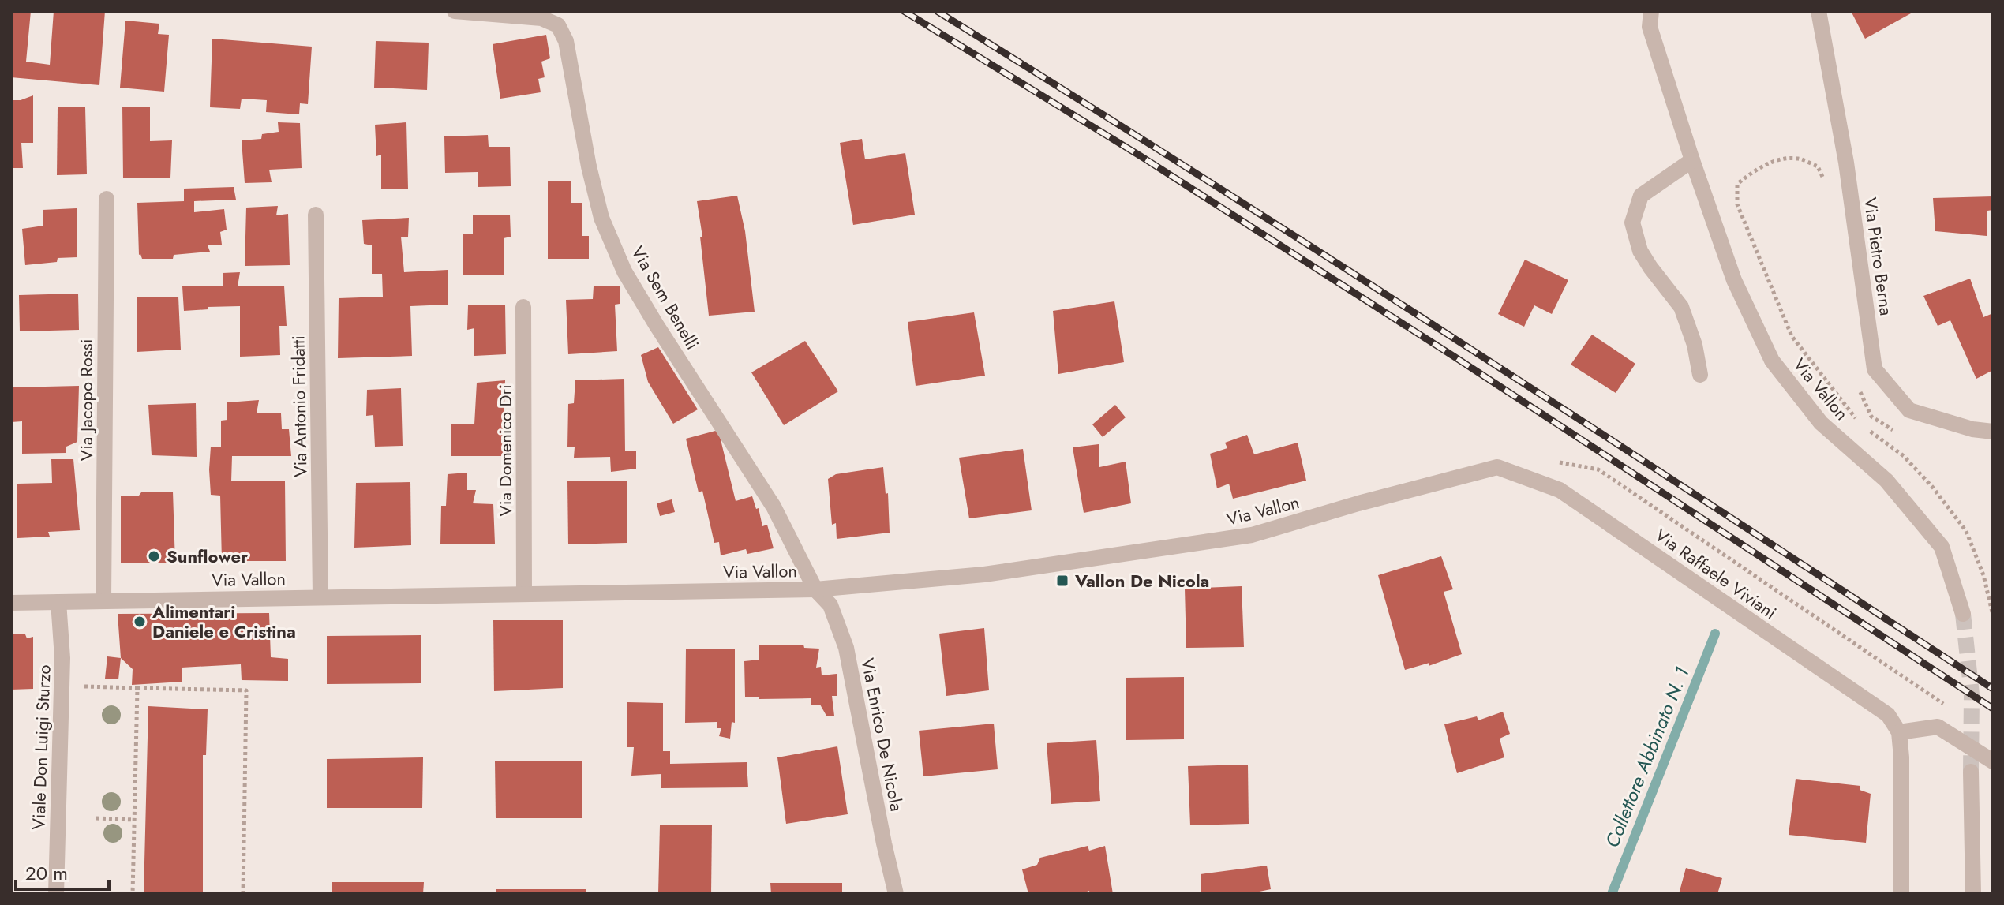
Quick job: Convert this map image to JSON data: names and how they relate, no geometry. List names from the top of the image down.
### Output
{
  "streets": {
    "street": [
      "Via Pietro Berna",
      "Via Sem Benelli",
      "Via Vallon",
      "Via Jacopo Rossi",
      "Via Antonio Fridatti",
      "Via Domenico Dri",
      "Via Raffaele Viviani",
      "Via Enrico De Nicola",
      "Viale Don Luigi Sturzo"
    ]
  },
  "crossings": [
    ["Via Sem Benelli", "Via Vallon"],
    ["Via Sem Benelli", "Via Enrico De Nicola"],
    ["Via Vallon", "Via Jacopo Rossi"],
    ["Via Vallon", "Via Antonio Fridatti"],
    ["Via Vallon", "Via Domenico Dri"],
    ["Via Vallon", "Via Raffaele Viviani"],
    ["Via Vallon", "Via Enrico De Nicola"],
    ["Via Vallon", "Viale Don Luigi Sturzo"]
  ],
  "water": ["Collettore Abbinato N. 1"],
  "places": {
    "other": ["Sunflower", "Alimentari Daniele e Cristina"],
    "transit": ["Vallon De Nicola"]
  },
  "scale_bar": "20 m"
}
